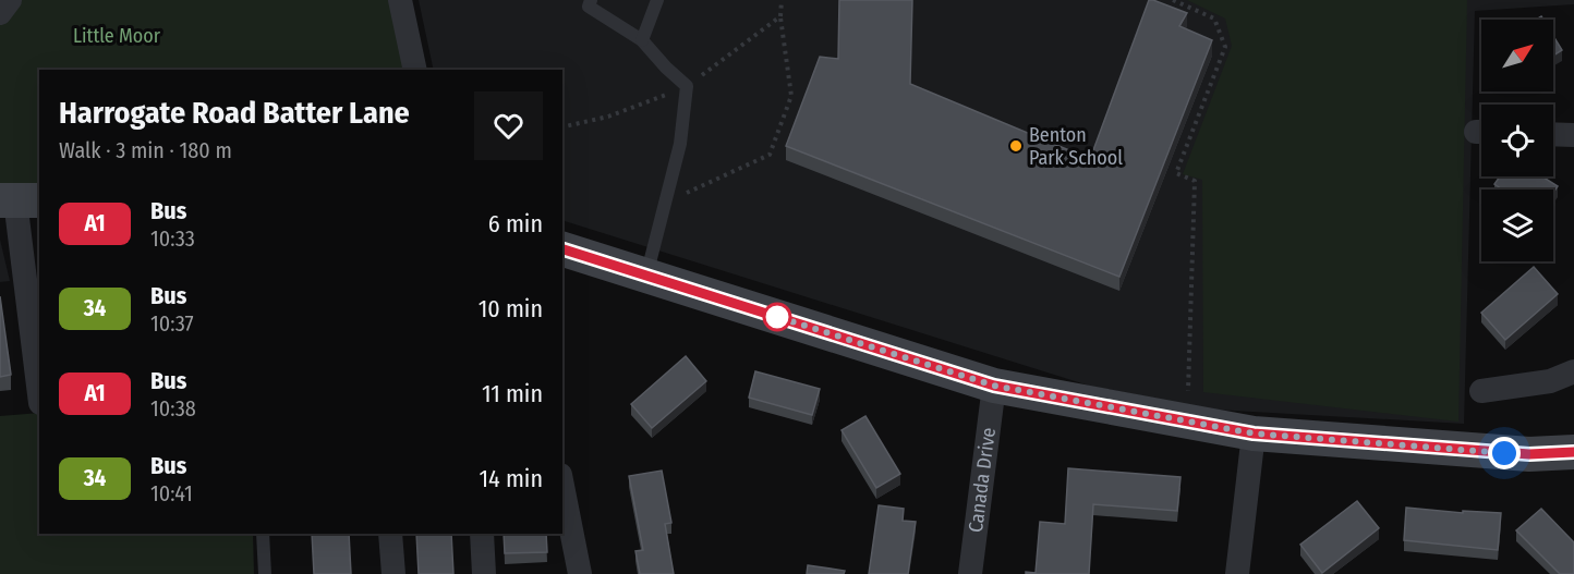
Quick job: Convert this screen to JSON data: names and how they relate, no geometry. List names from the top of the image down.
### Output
{
  "streets": {
    "street": ["Canada Drive"]
  },
  "parks": ["Little Moor"],
  "places": ["Benton Park School"],
  "lines": ["bus line A1"],
  "north": "top right",
  "page": {
    "heading": ["Harrogate Road Batter Lane", "Walk · 3 min · 180 m"],
    "list": [
      {
        "mark": "A1",
        "name": "Bus",
        "note": "10:33",
        "value": "6 min"
      },
      {
        "mark": "34",
        "name": "Bus",
        "note": "10:37",
        "value": "10 min"
      },
      {
        "mark": "A1",
        "name": "Bus",
        "note": "10:38",
        "value": "11 min"
      },
      {
        "mark": "34",
        "name": "Bus",
        "note": "10:41",
        "value": "14 min"
      }
    ]
  }
}
